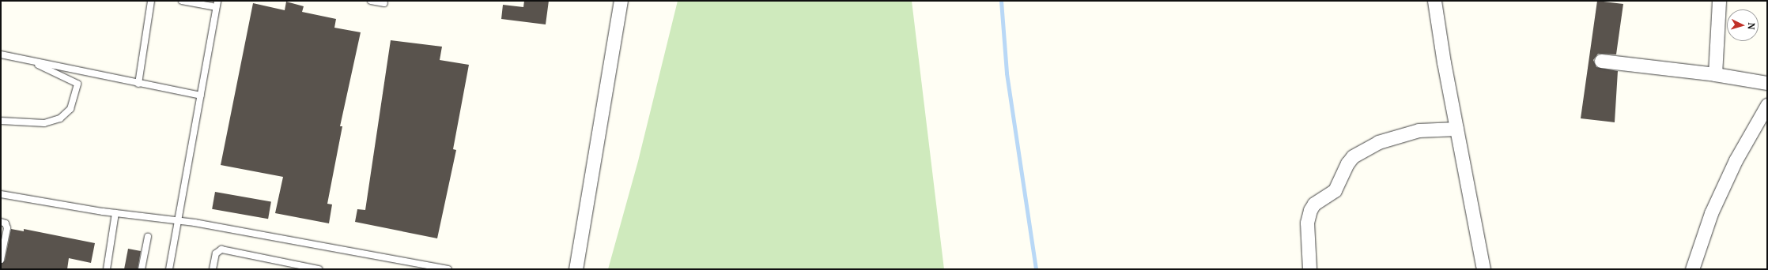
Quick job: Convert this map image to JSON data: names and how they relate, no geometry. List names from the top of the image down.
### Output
{
  "north": "right"
}
